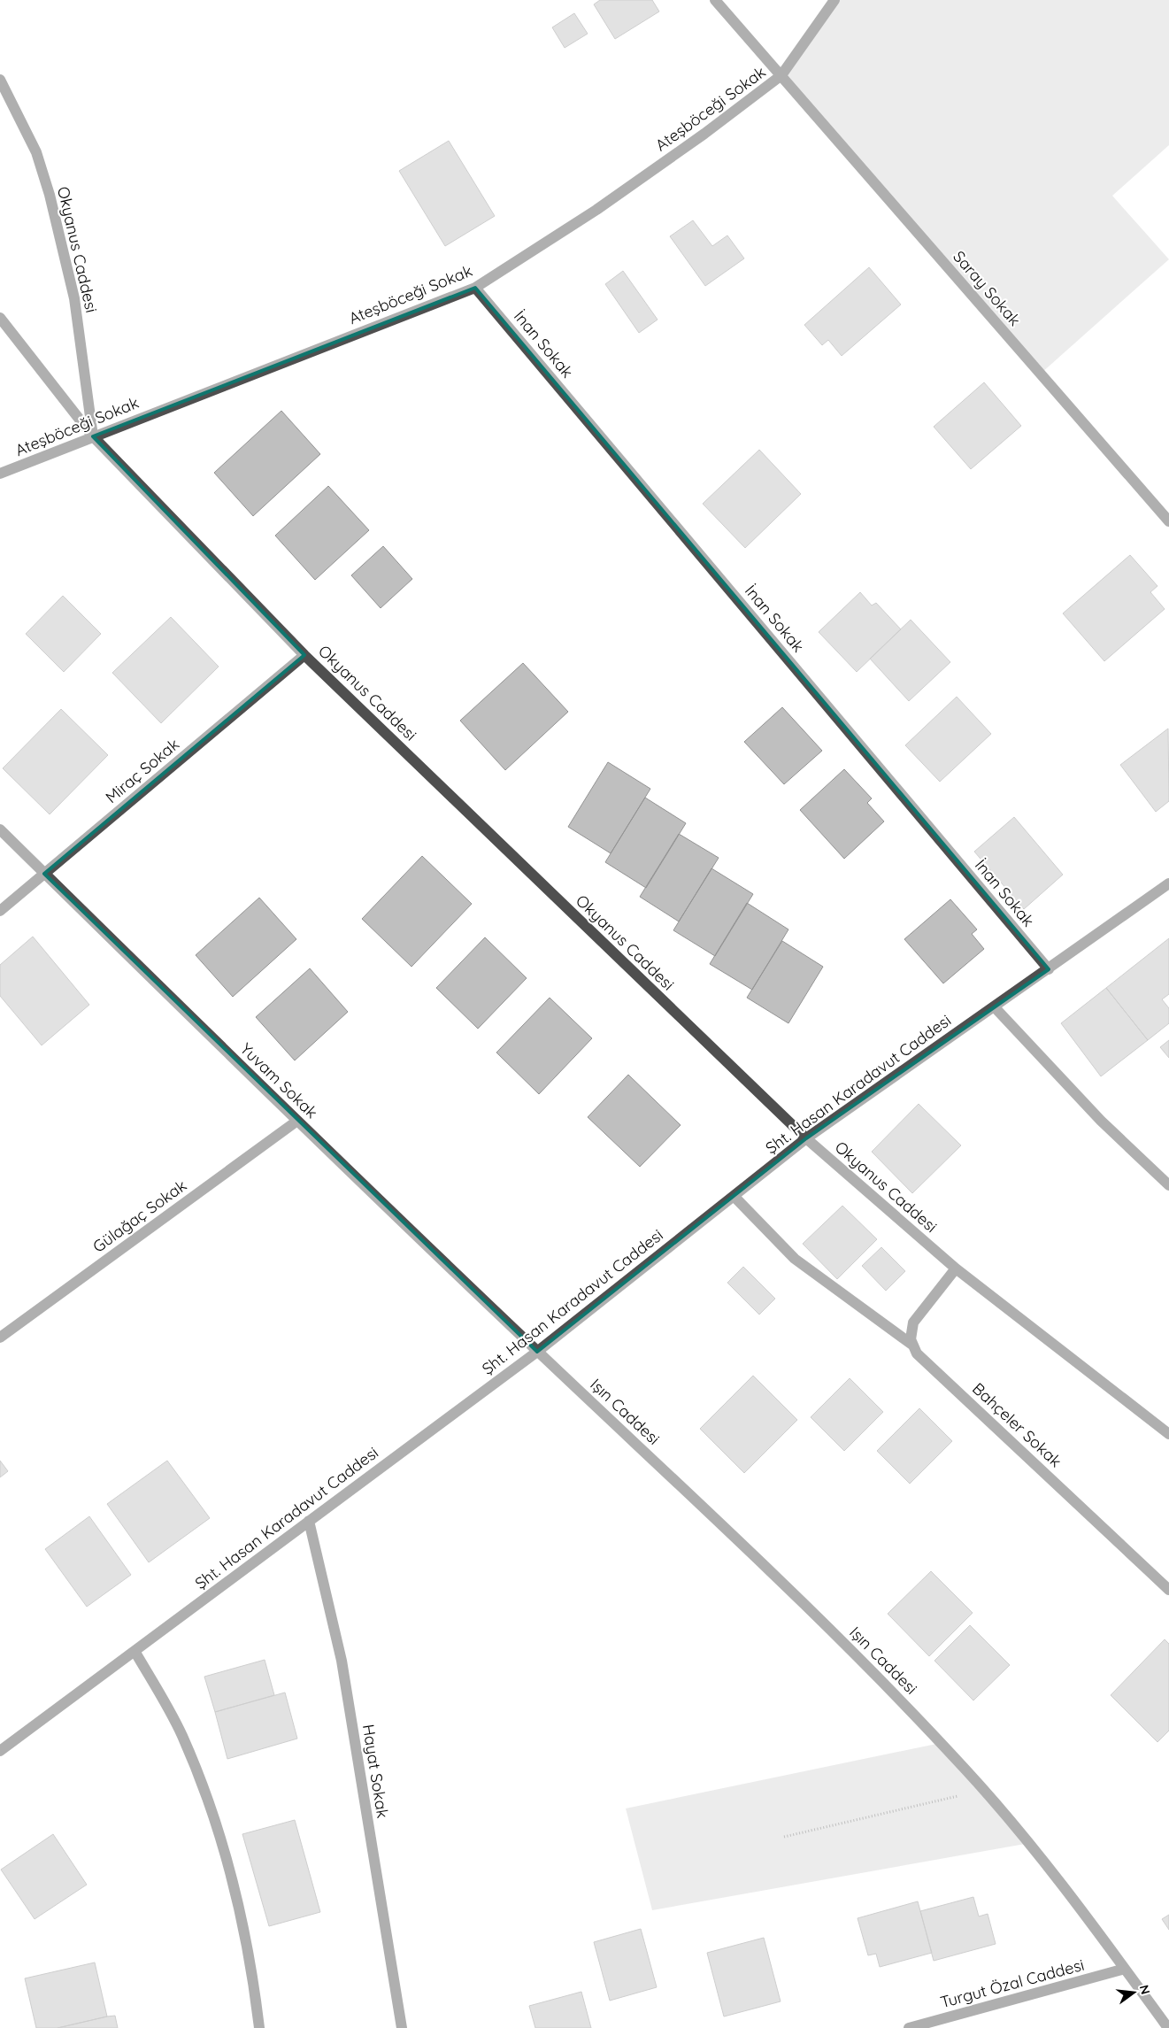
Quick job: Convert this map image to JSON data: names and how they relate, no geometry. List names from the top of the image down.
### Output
{
  "streets": {
    "street": [
      "Ateşböceği Sokak",
      "Okyanus Caddesi",
      "Saray Sokak",
      "İnan Sokak",
      "Miraç Sokak",
      "Yuvam Sokak",
      "Şht. Hasan Karadavut Caddesi",
      "Gülağaç Sokak",
      "Işın Caddesi",
      "Bahçeler Sokak",
      "Hayat Sokak",
      "Turgut Özal Caddesi"
    ]
  },
  "crossings": [
    ["Ateşböceği Sokak", "Okyanus Caddesi"],
    ["Ateşböceği Sokak", "Saray Sokak"],
    ["Ateşböceği Sokak", "İnan Sokak"],
    ["Okyanus Caddesi", "Miraç Sokak"],
    ["Okyanus Caddesi", "Şht. Hasan Karadavut Caddesi"],
    ["İnan Sokak", "Şht. Hasan Karadavut Caddesi"],
    ["Miraç Sokak", "Yuvam Sokak"],
    ["Yuvam Sokak", "Şht. Hasan Karadavut Caddesi"],
    ["Yuvam Sokak", "Gülağaç Sokak"],
    ["Yuvam Sokak", "Işın Caddesi"],
    ["Şht. Hasan Karadavut Caddesi", "Işın Caddesi"],
    ["Şht. Hasan Karadavut Caddesi", "Bahçeler Sokak"],
    ["Şht. Hasan Karadavut Caddesi", "Hayat Sokak"],
    ["Işın Caddesi", "Turgut Özal Caddesi"]
  ],
  "north": "right"
}
